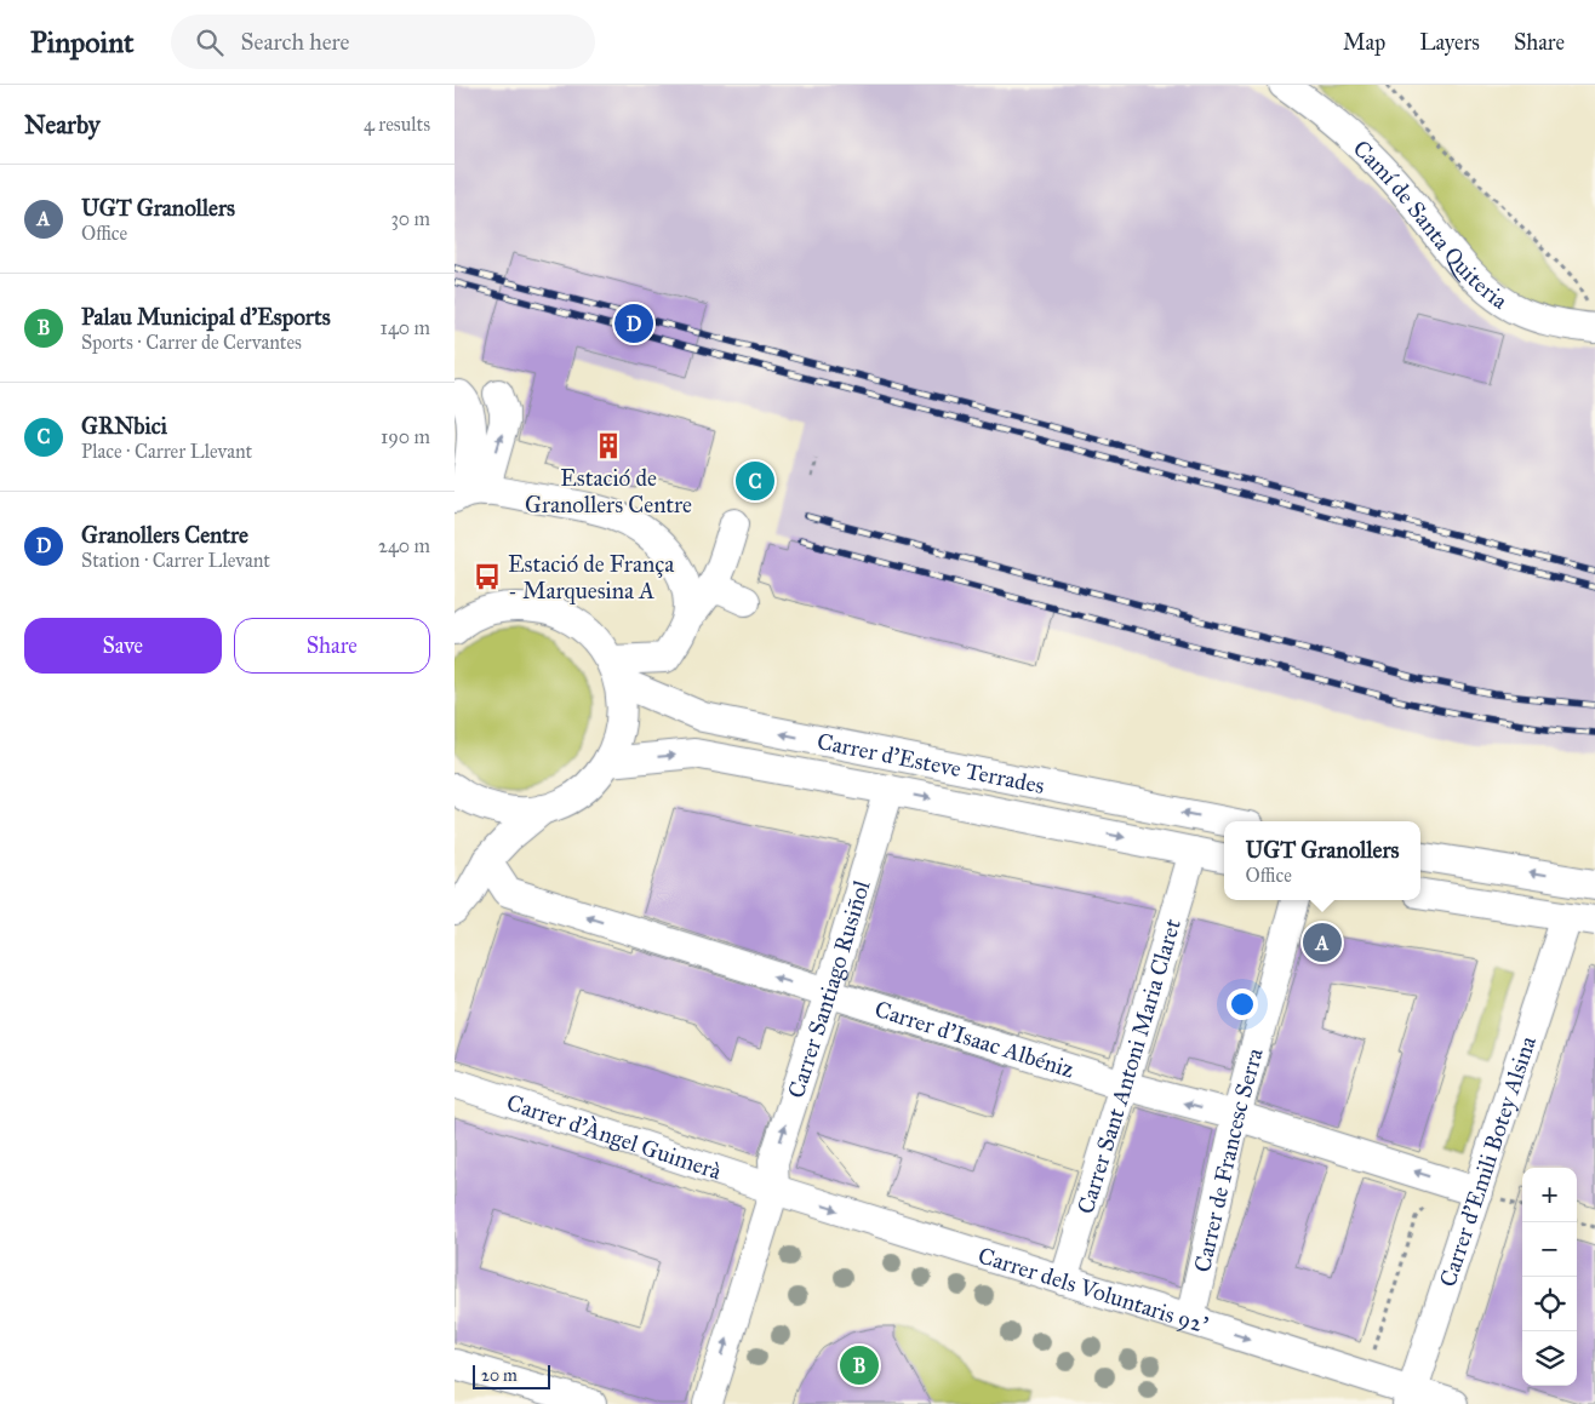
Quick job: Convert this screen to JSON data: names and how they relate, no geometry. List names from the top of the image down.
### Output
{
  "streets": {
    "street": [
      "Camí de Santa Quiteria",
      "Carrer d'Esteve Terrades",
      "Carrer Santiago Rusiñol",
      "Carrer d'Isaac Albéniz",
      "Carrer Sant Antoni Maria Claret",
      "Carrer d'Àngel Guimerà",
      "Carrer de Francesc Serra",
      "Carrer d'Emili Botey Alsina",
      "Carrer dels Voluntaris 92'"
    ]
  },
  "crossings": [
    ["Carrer d'Esteve Terrades", "Carrer Santiago Rusiñol"],
    ["Carrer d'Esteve Terrades", "Carrer Sant Antoni Maria Claret"],
    ["Carrer Santiago Rusiñol", "Carrer d'Isaac Albéniz"],
    ["Carrer Santiago Rusiñol", "Carrer d'Àngel Guimerà"],
    ["Carrer Santiago Rusiñol", "Carrer dels Voluntaris 92'"],
    ["Carrer d'Isaac Albéniz", "Carrer Sant Antoni Maria Claret"],
    ["Carrer d'Isaac Albéniz", "Carrer de Francesc Serra"],
    ["Carrer d'Isaac Albéniz", "Carrer d'Emili Botey Alsina"],
    ["Carrer Sant Antoni Maria Claret", "Carrer dels Voluntaris 92'"],
    ["Carrer d'Àngel Guimerà", "Carrer dels Voluntaris 92'"],
    ["Carrer de Francesc Serra", "Carrer dels Voluntaris 92'"],
    ["Carrer d'Emili Botey Alsina", "Carrer dels Voluntaris 92'"]
  ],
  "one_way": ["Carrer Santiago Rusiñol", "Carrer d'Isaac Albéniz", "Carrer dels Voluntaris 92'"],
  "places": {
    "building": ["Estació de Granollers Centre"],
    "bus stop": ["Estació de França - Marquesina A"]
  },
  "scale_bar": "20 m",
  "page": {
    "header": "Pinpoint",
    "search": "Search here",
    "nav": ["Map", "Layers", "Share"],
    "heading": ["Nearby", "4 results"],
    "list": [
      {
        "mark": "A",
        "name": "UGT Granollers",
        "note": "Office",
        "value": "30 m"
      },
      {
        "mark": "B",
        "name": "Palau Municipal d'Esports",
        "note": "Sports · Carrer de Cervantes",
        "value": "140 m"
      },
      {
        "mark": "C",
        "name": "GRNbici",
        "note": "Place · Carrer Llevant",
        "value": "190 m"
      },
      {
        "mark": "D",
        "name": "Granollers Centre",
        "note": "Station · Carrer Llevant",
        "value": "240 m"
      }
    ],
    "pins": [
      "D",
      "C",
      "A",
      "B"
    ],
    "buttons": ["Save", "Share"],
    "popup": ["UGT Granollers", "Office"],
    "map_buttons": ["+", "−"],
    "scale": "20 m"
  }
}
